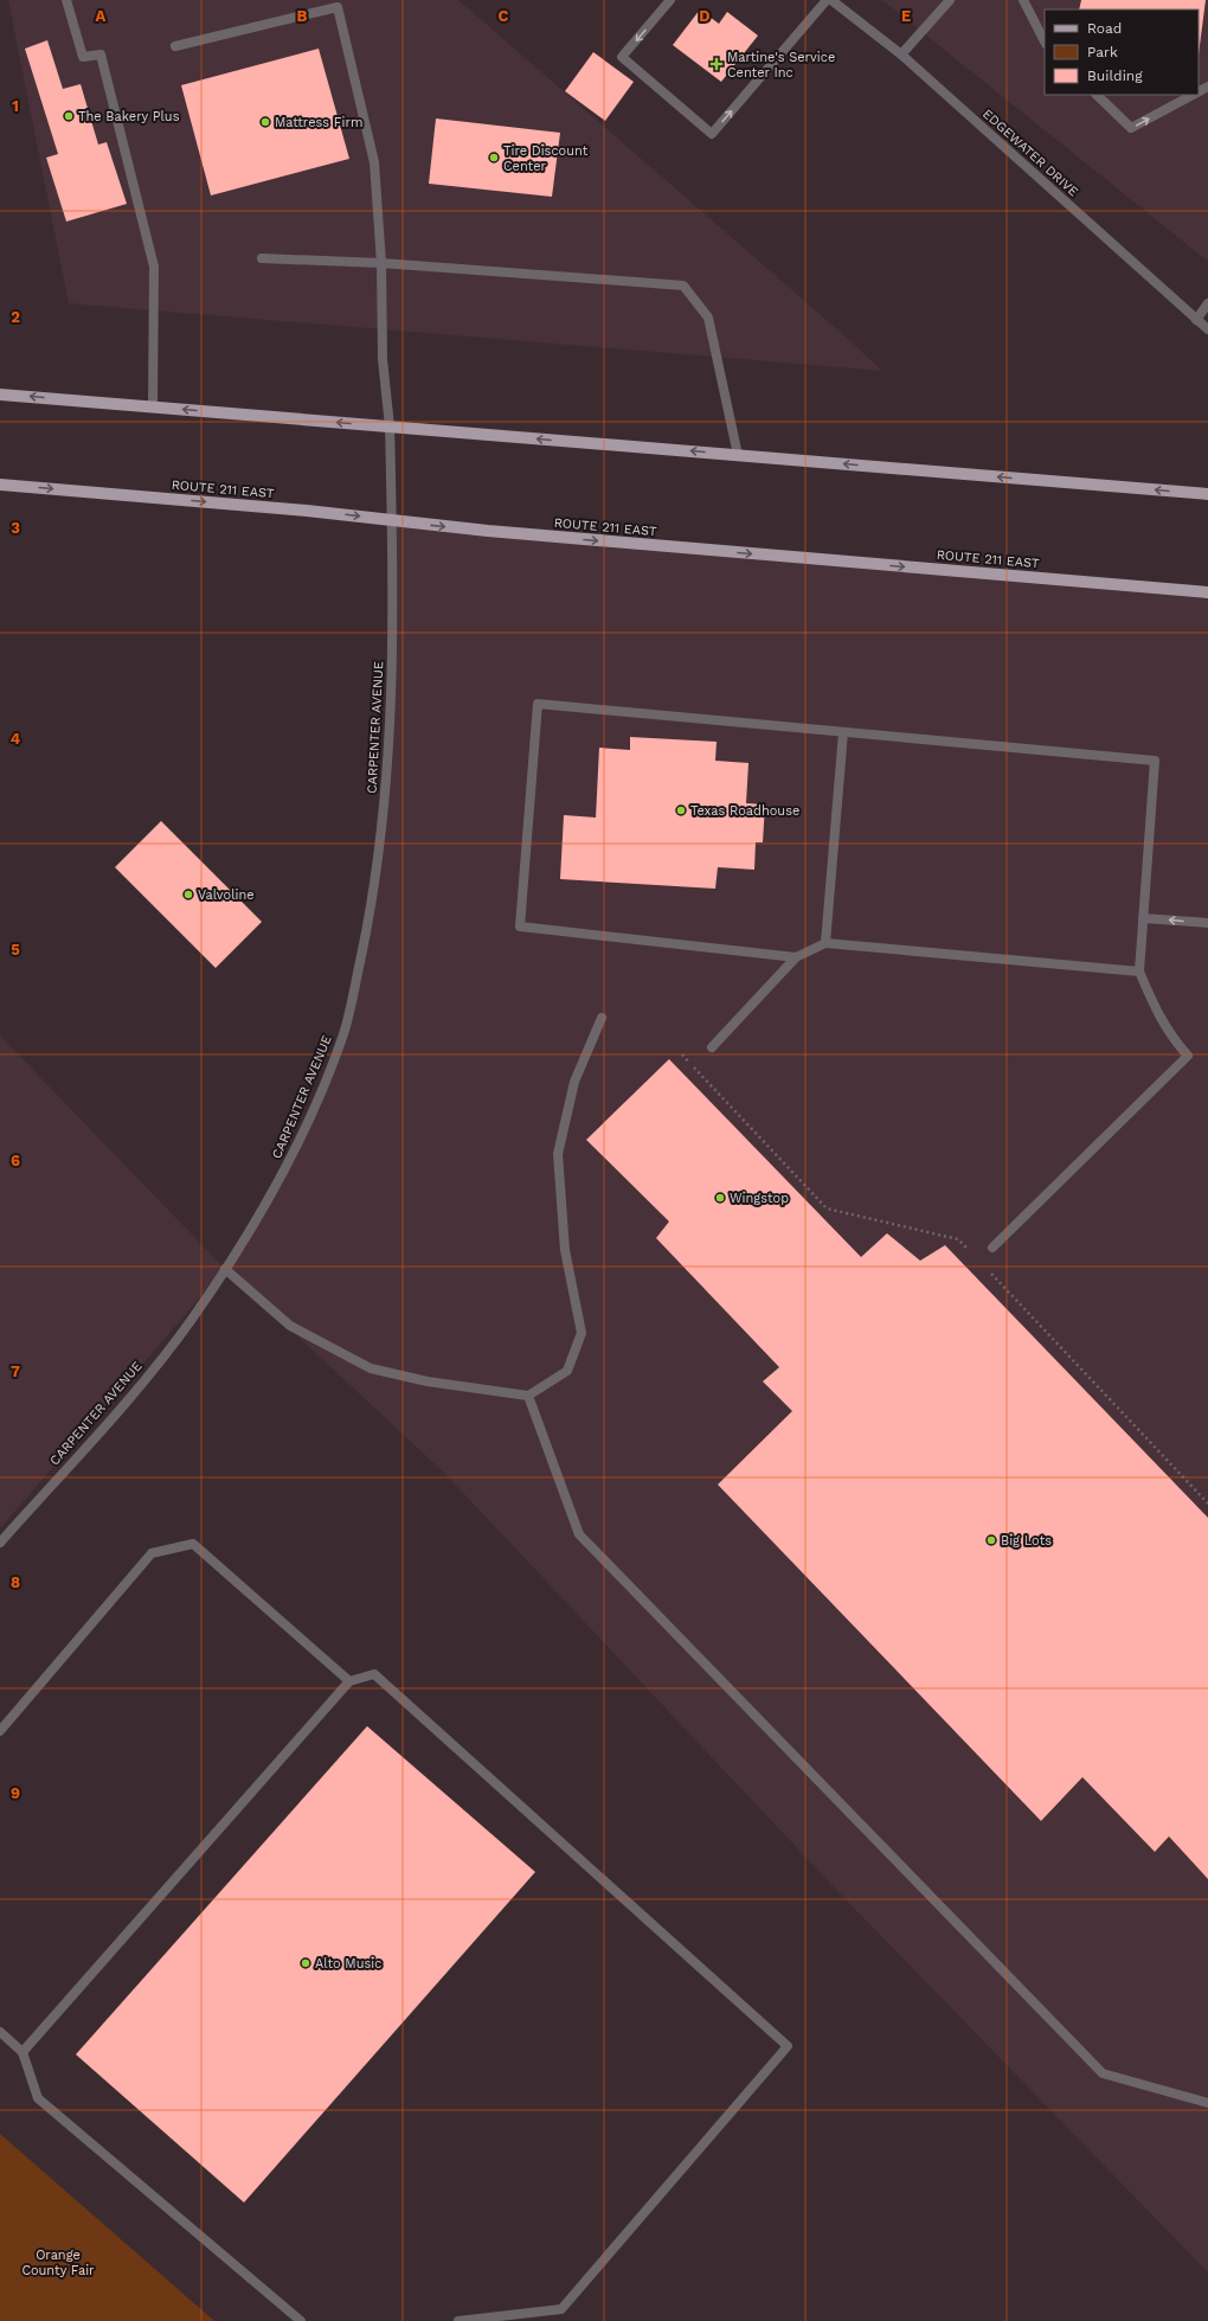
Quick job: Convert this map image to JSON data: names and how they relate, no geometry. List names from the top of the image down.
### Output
{
  "streets": {
    "main road": ["ROUTE 211 EAST"],
    "street": ["EDGEWATER DRIVE", "CARPENTER AVENUE"]
  },
  "crossings": [
    ["ROUTE 211 EAST", "CARPENTER AVENUE"]
  ],
  "parks": ["Orange County Fair"],
  "places": {
    "health": ["Martine's Service Center Inc"],
    "other": [
      "The Bakery Plus",
      "Mattress Firm",
      "Tire Discount Center",
      "Texas Roadhouse",
      "Valvoline",
      "Wingstop",
      "Big Lots",
      "Alto Music"
    ]
  },
  "legend": ["Road", "Park", "Building"],
  "grid": {
    "columns": [
      "A",
      "B",
      "C",
      "D",
      "E"
    ],
    "rows": [
      "1",
      "2",
      "3",
      "4",
      "5",
      "6",
      "7",
      "8",
      "9"
    ]
  }
}
